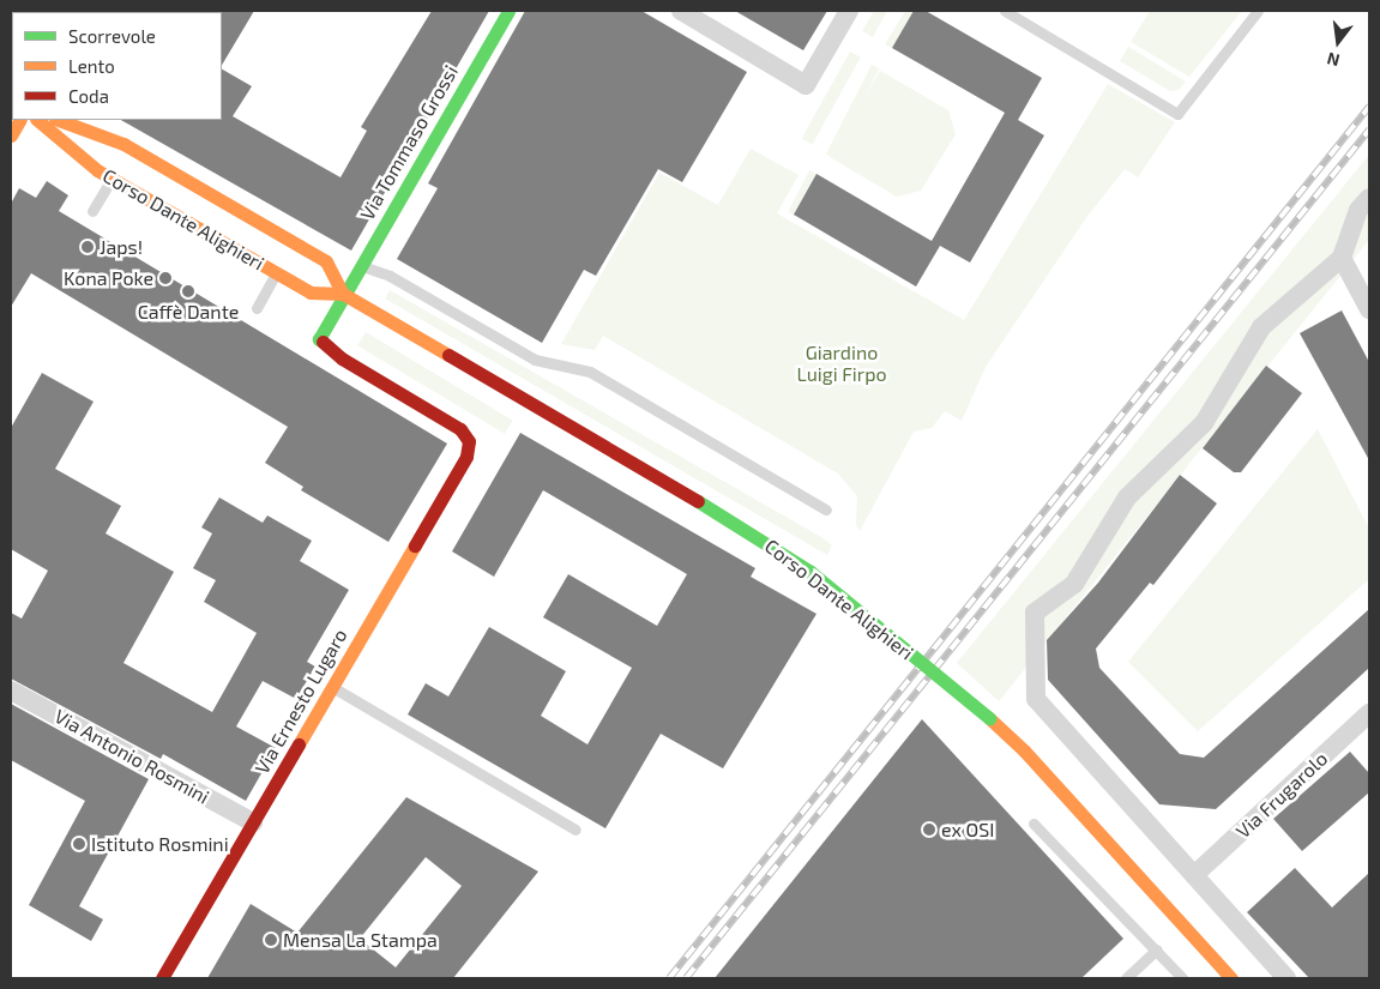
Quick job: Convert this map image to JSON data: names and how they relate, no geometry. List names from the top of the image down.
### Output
{
  "streets": {
    "street": [
      "Via Tommaso Grossi",
      "Corso Dante Alighieri",
      "Via Ernesto Lugaro",
      "Via Antonio Rosmini",
      "Via Frugarolo"
    ]
  },
  "crossings": [
    ["Via Tommaso Grossi", "Corso Dante Alighieri"],
    ["Via Tommaso Grossi", "Via Ernesto Lugaro"],
    ["Corso Dante Alighieri", "Via Ernesto Lugaro"],
    ["Via Ernesto Lugaro", "Via Antonio Rosmini"]
  ],
  "parks": ["Giardino Luigi Firpo"],
  "places": [
    "Japs!",
    "Kona Poke",
    "Caffè Dante",
    "ex OSI",
    "Istituto Rosmini",
    "Mensa La Stampa"
  ],
  "legend": ["Scorrevole", "Lento", "Coda"],
  "north": "bottom"
}
